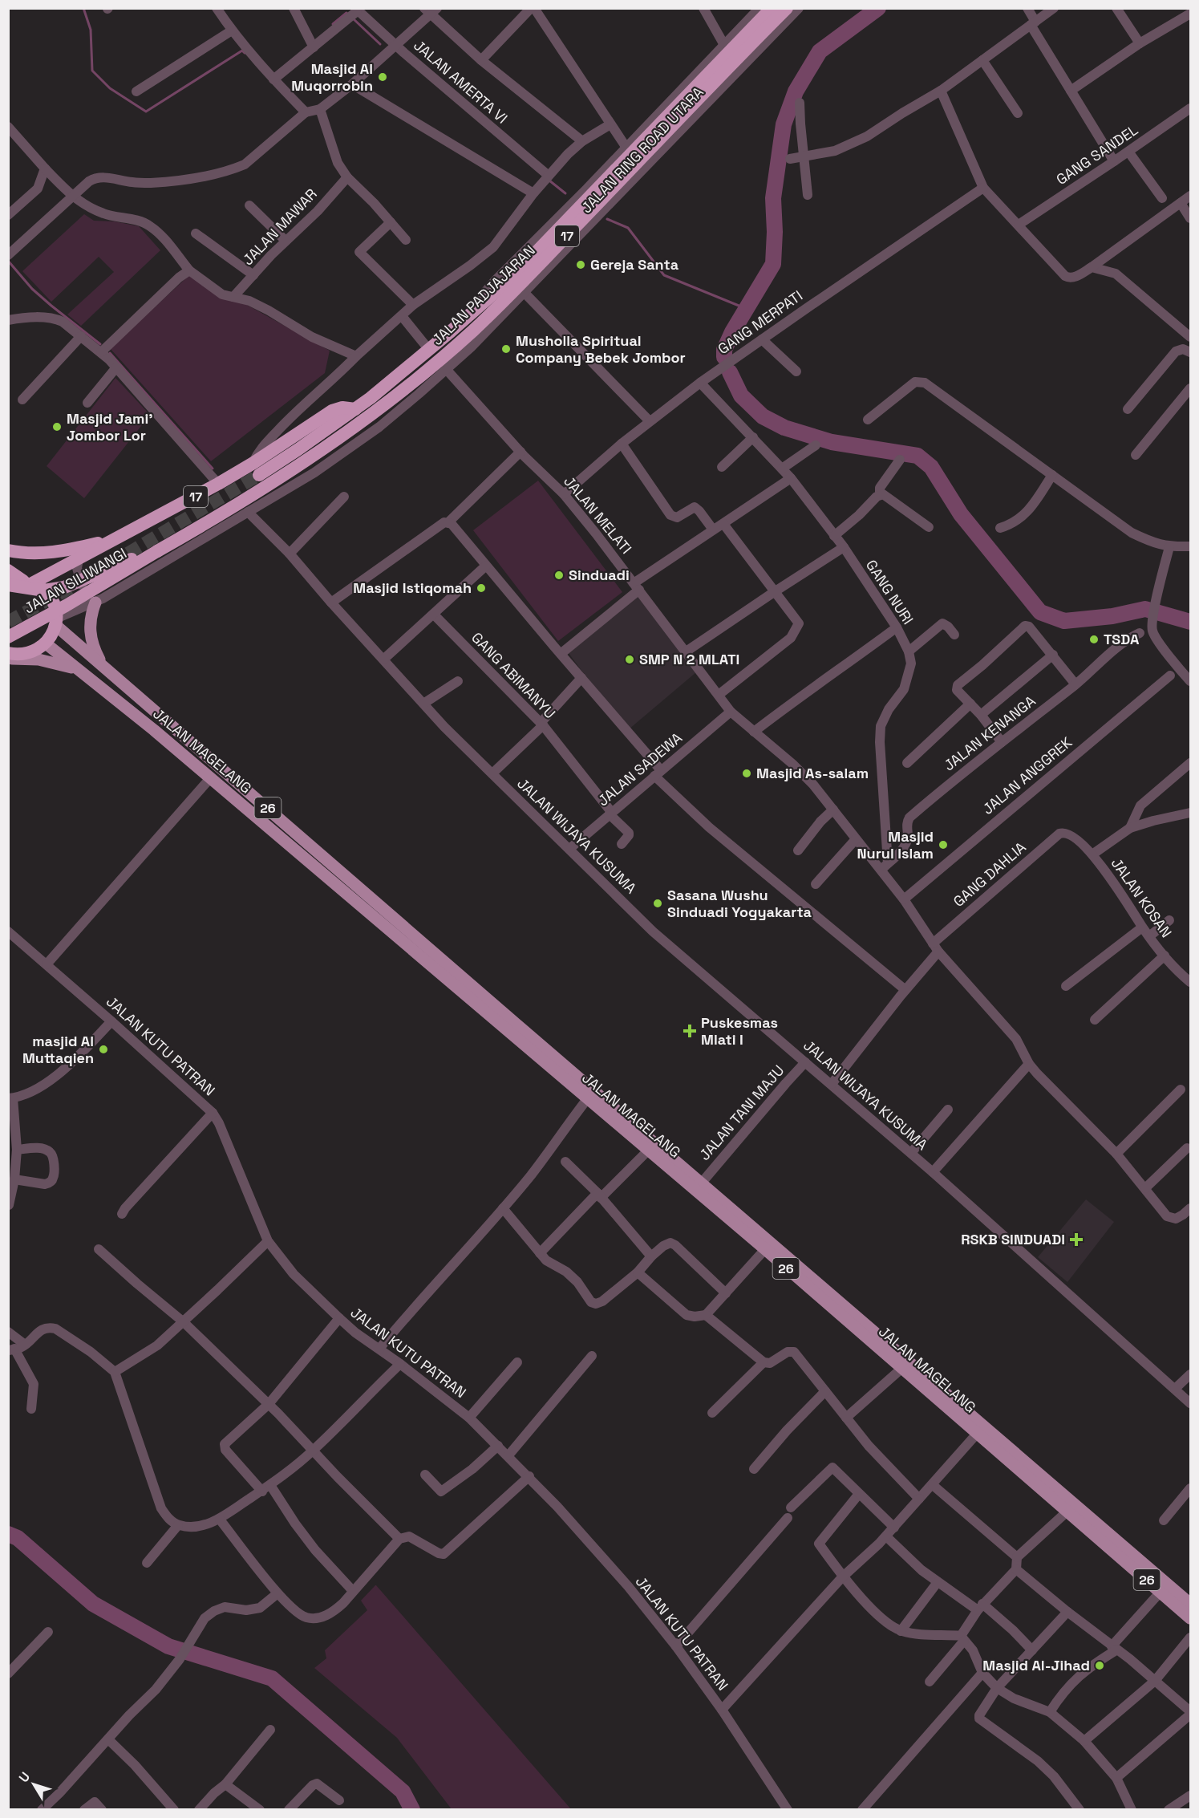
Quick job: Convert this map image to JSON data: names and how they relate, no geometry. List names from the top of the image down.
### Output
{
  "streets": {
    "highway": ["17", "JALAN PADJAJARAN", "JALAN SILIWANGI"],
    "main road": ["JALAN MAGELANG", "26"],
    "street": [
      "JALAN AMERTA VI",
      "JALAN RING ROAD UTARA",
      "GANG SANDEL",
      "JALAN MAWAR",
      "GANG MERPATI",
      "JALAN MELATI",
      "GANG NURI",
      "GANG ABIMANYU",
      "JALAN KENANGA",
      "JALAN SADEWA",
      "JALAN ANGGREK",
      "JALAN WIJAYA KUSUMA",
      "GANG DAHLIA",
      "JALAN KOSAN",
      "JALAN KUTU PATRAN",
      "JALAN TANI MAJU"
    ]
  },
  "crossings": [
    ["JALAN RING ROAD UTARA", "JALAN PADJAJARAN"],
    ["17", "JALAN PADJAJARAN"],
    ["JALAN PADJAJARAN", "JALAN SILIWANGI"],
    ["GANG MERPATI", "JALAN MELATI"],
    ["GANG MERPATI", "GANG NURI"],
    ["JALAN MELATI", "GANG NURI"],
    ["JALAN MELATI", "JALAN KENANGA"],
    ["JALAN MELATI", "JALAN SADEWA"],
    ["JALAN MELATI", "JALAN ANGGREK"],
    ["JALAN MELATI", "GANG DAHLIA"],
    ["GANG NURI", "JALAN KENANGA"],
    ["GANG ABIMANYU", "JALAN SADEWA"],
    ["JALAN MAGELANG", "JALAN TANI MAJU"],
    ["JALAN SADEWA", "JALAN WIJAYA KUSUMA"],
    ["JALAN WIJAYA KUSUMA", "GANG DAHLIA"],
    ["JALAN WIJAYA KUSUMA", "JALAN TANI MAJU"],
    ["GANG DAHLIA", "JALAN KOSAN"]
  ],
  "places": {
    "other": [
      "Masjid Al Muqorrobin",
      "Gereja Santa",
      "Musholla Spiritual Company Bebek Jombor",
      "Masjid Jami' Jombor Lor",
      "Sinduadi",
      "Masjid Istiqomah",
      "TSDA",
      "SMP N 2 MLATI",
      "Masjid As-salam",
      "Masjid Nurul Islam",
      "Sasana Wushu Sinduadi Yogyakarta",
      "masjid Al Muttaqien",
      "Masjid Al-Jihad"
    ],
    "health": ["Puskesmas Mlati I", "RSKB SINDUADI"]
  },
  "north": "top left"
}
